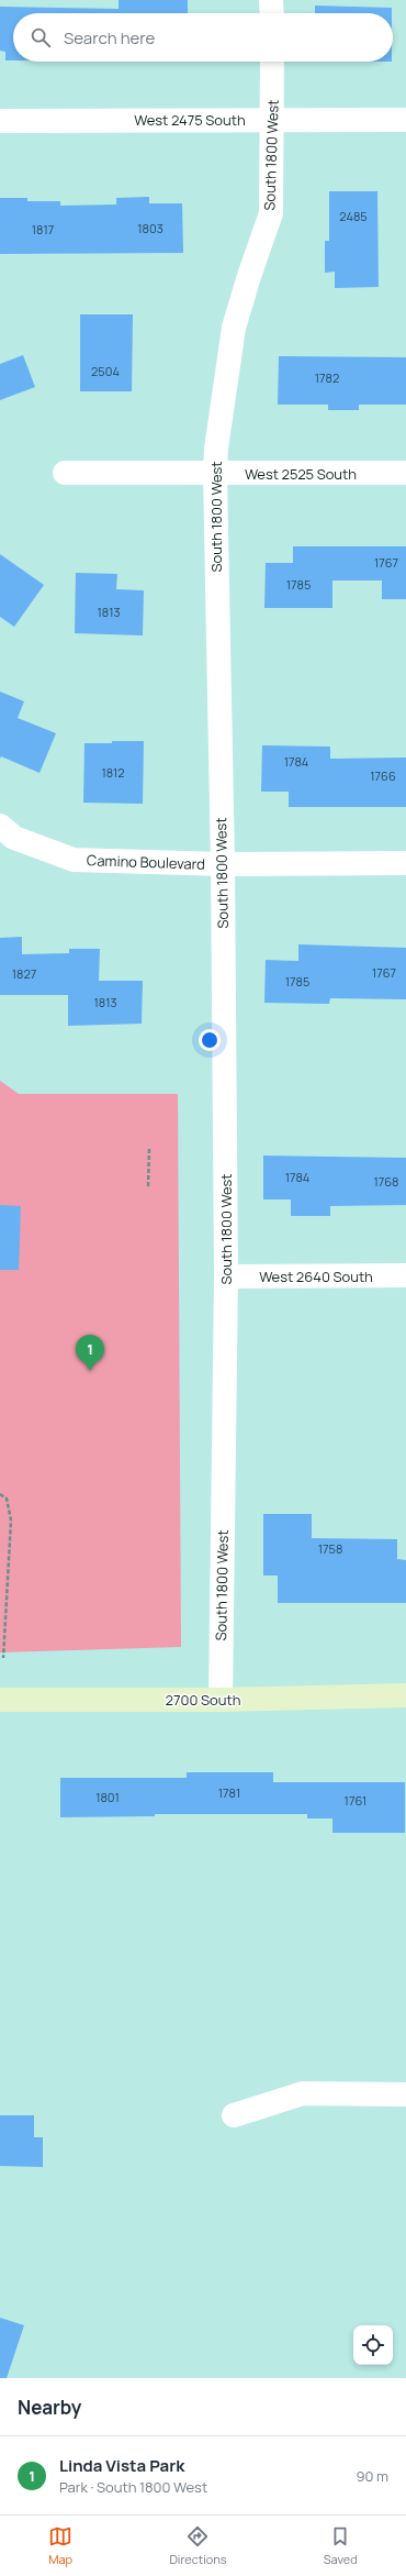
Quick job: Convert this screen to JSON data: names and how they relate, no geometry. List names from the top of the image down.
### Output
{
  "streets": {
    "main road": ["2700 South"],
    "street": [
      "West 2475 South",
      "South 1800 West",
      "West 2525 South",
      "Camino Boulevard",
      "West 2640 South"
    ]
  },
  "crossings": [
    ["West 2475 South", "South 1800 West"],
    ["South 1800 West", "West 2525 South"],
    ["South 1800 West", "Camino Boulevard"],
    ["South 1800 West", "West 2640 South"],
    ["South 1800 West", "2700 South"]
  ],
  "house_numbers": [
    "2485",
    "1803",
    "1817",
    "2504",
    "1782",
    "1767",
    "1785",
    "1813",
    "1784",
    "1812",
    "1766",
    "1767",
    "1827",
    "1785",
    "1813",
    "1784",
    "1768",
    "1758",
    "1781",
    "1801",
    "1761"
  ],
  "page": {
    "search": "Search here",
    "pins": "1",
    "heading": "Nearby",
    "list": [
      {
        "mark": "1",
        "name": "Linda Vista Park",
        "note": "Park · South 1800 West",
        "value": "90 m"
      }
    ],
    "nav": ["Map", "Directions", "Saved"]
  }
}
